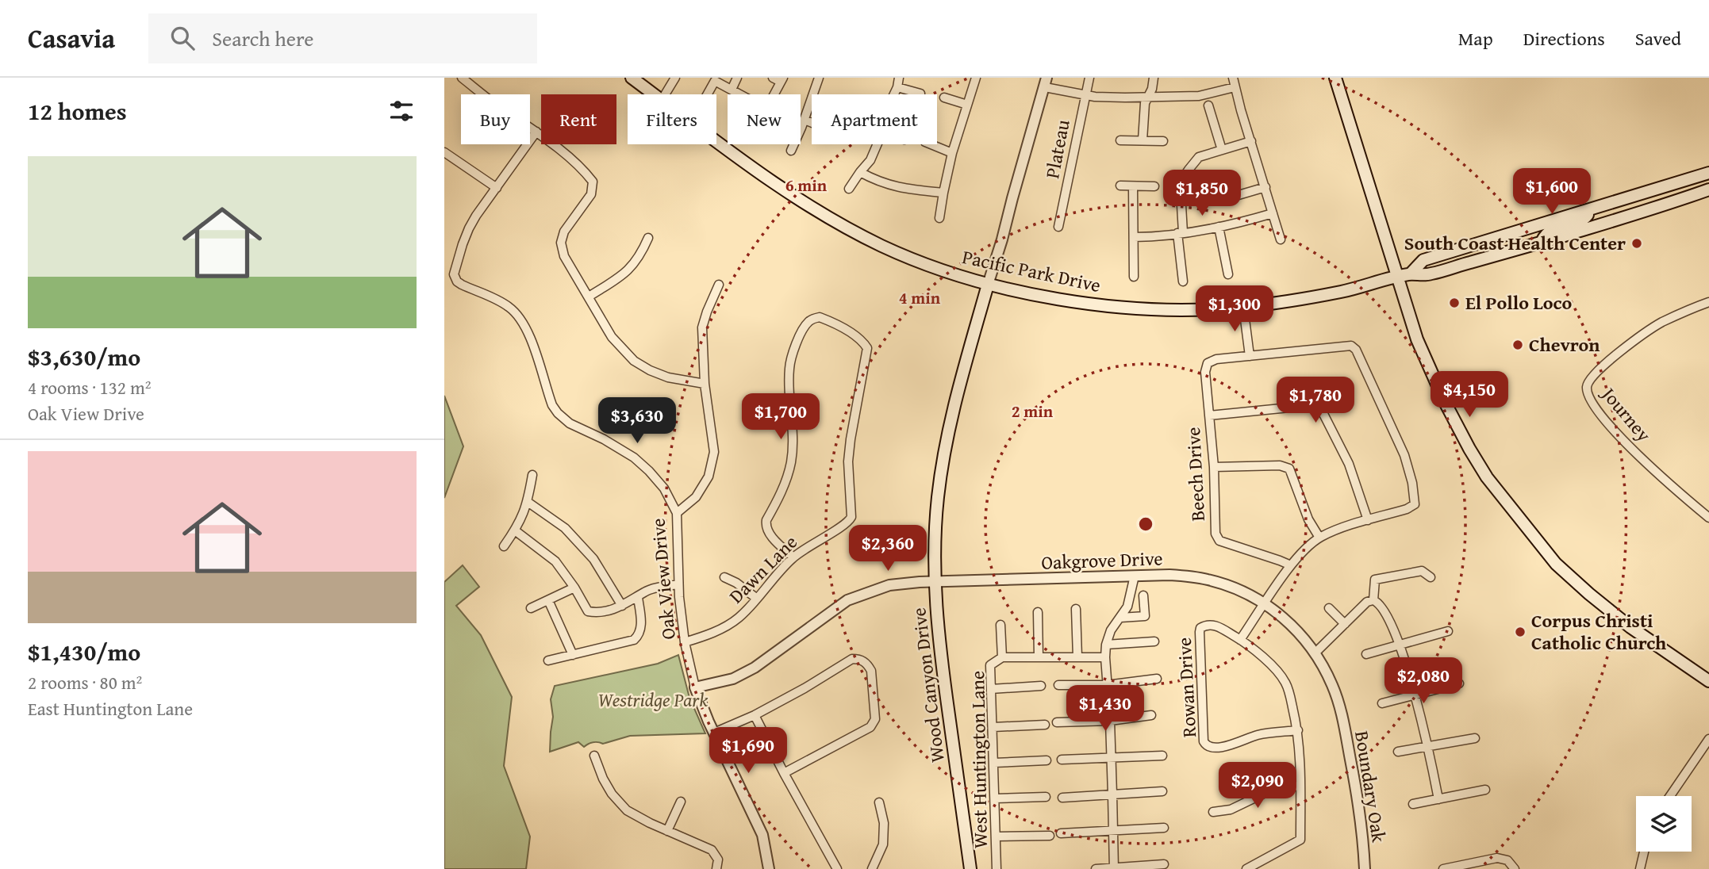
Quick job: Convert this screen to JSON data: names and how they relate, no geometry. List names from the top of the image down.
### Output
{
  "streets": {
    "main road": ["Pacific Park Drive", "Wood Canyon Drive"],
    "street": [
      "Plateau",
      "Journey",
      "Beech Drive",
      "Oakgrove Drive",
      "Dawn Lane",
      "Oak View Drive",
      "Rowan Drive",
      "West Huntington Lane",
      "Boundary Oak"
    ]
  },
  "crossings": [
    ["Pacific Park Drive", "Wood Canyon Drive"],
    ["Oakgrove Drive", "Oak View Drive"],
    ["Oakgrove Drive", "Wood Canyon Drive"],
    ["Oakgrove Drive", "Boundary Oak"],
    ["Dawn Lane", "Oak View Drive"]
  ],
  "parks": ["Westridge Park"],
  "places": [
    "South Coast Health Center",
    "El Pollo Loco",
    "Chevron",
    "Corpus Christi Catholic Church"
  ],
  "page": {
    "header": "Casavia",
    "search": "Search here",
    "nav": ["Map", "Directions", "Saved"],
    "heading": "12 homes",
    "chip": [
      "Buy",
      "Rent",
      "Filters",
      "New",
      "Apartment"
    ],
    "list": [
      {
        "name": "$3,630/mo",
        "note": "4 rooms · 132 m² · Oak View Drive"
      },
      {
        "name": "$1,430/mo",
        "note": "2 rooms · 80 m² · East Huntington Lane"
      }
    ],
    "price": [
      "$1,600",
      "$1,850",
      "$1,300",
      "$4,150",
      "$1,780",
      "$1,700",
      "$3,630",
      "$2,360",
      "$2,080",
      "$1,430",
      "$1,690",
      "$2,090"
    ]
  },
  "rings": ["6 min", "4 min", "2 min"]
}
